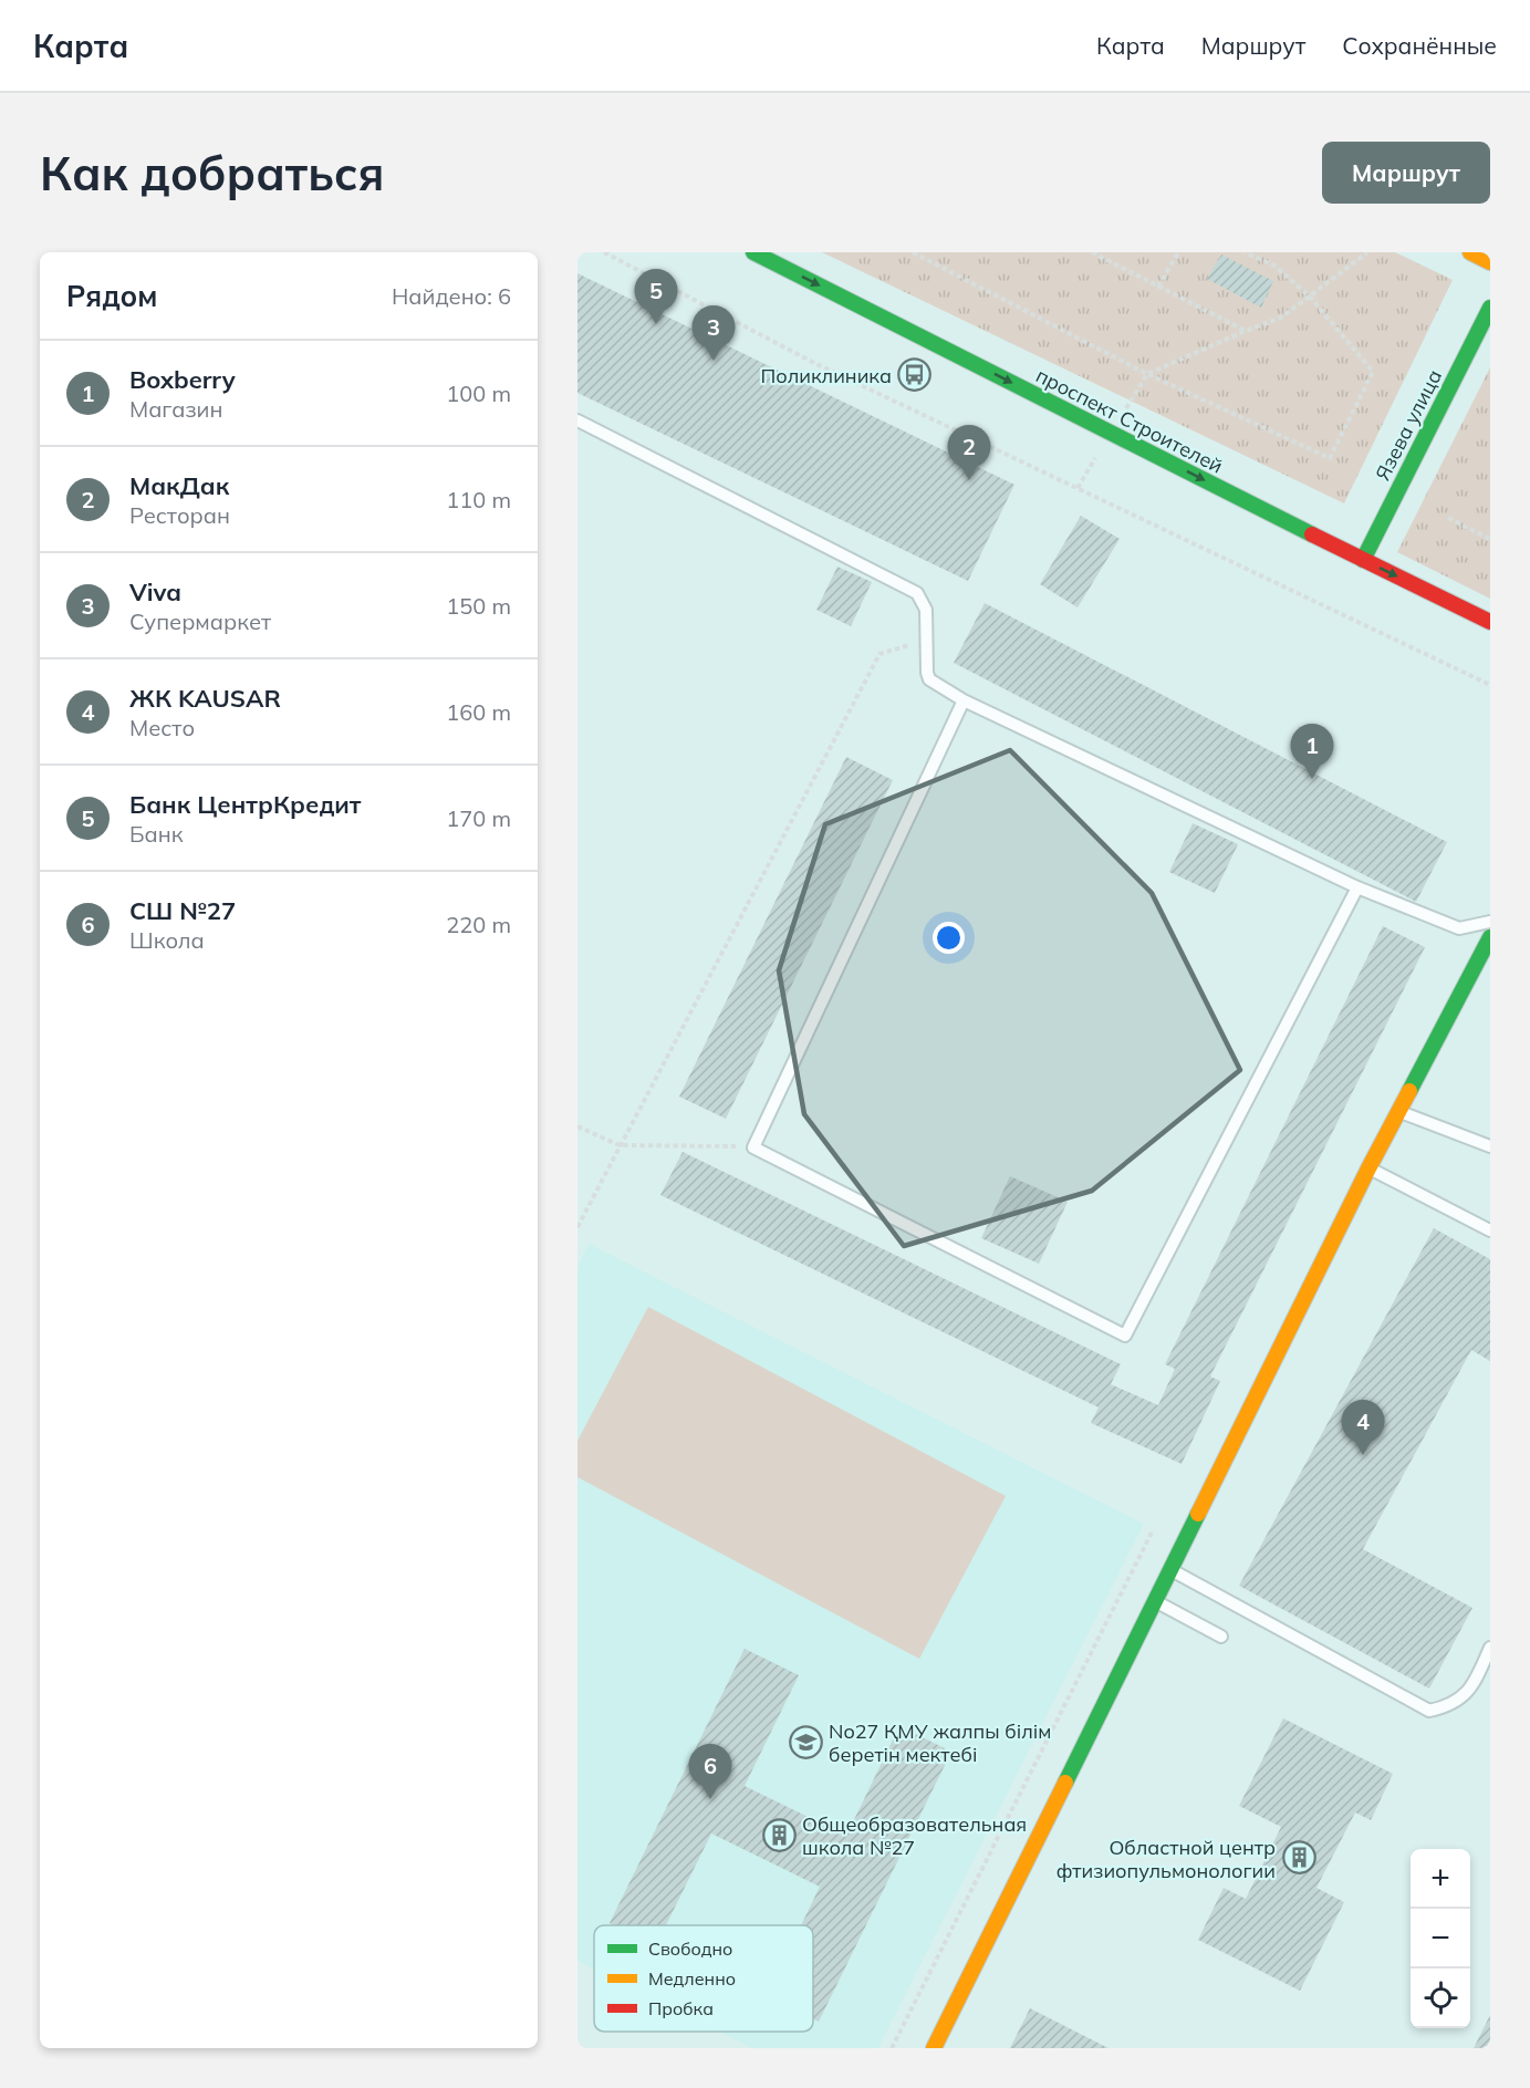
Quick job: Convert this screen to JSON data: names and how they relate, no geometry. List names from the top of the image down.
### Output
{
  "streets": {
    "street": ["проспект Строителей", "Язева улица"]
  },
  "crossings": [
    ["проспект Строителей", "Язева улица"]
  ],
  "one_way": ["проспект Строителей"],
  "places": {
    "bus stop": ["Поликлиника"],
    "school or university": ["No27 ҚМУ жалпы білім беретін мектебі"],
    "building": ["Общеобразовательная школа №27", "Областной центр фтизиопульмонологии"]
  },
  "legend": ["Свободно", "Медленно", "Пробка"],
  "page": {
    "header": "Карта",
    "nav": ["Карта", "Маршрут", "Сохранённые"],
    "buttons": "Маршрут",
    "title": "Как добраться",
    "heading": ["Рядом", "Найдено: 6"],
    "pins": [
      "5",
      "3",
      "2",
      "1",
      "4",
      "6"
    ],
    "list": [
      {
        "mark": "1",
        "name": "Boxberry",
        "note": "Магазин",
        "value": "100 m"
      },
      {
        "mark": "2",
        "name": "МакДак",
        "note": "Ресторан",
        "value": "110 m"
      },
      {
        "mark": "3",
        "name": "Viva",
        "note": "Супермаркет",
        "value": "150 m"
      },
      {
        "mark": "4",
        "name": "ЖК KAUSAR",
        "note": "Место",
        "value": "160 m"
      },
      {
        "mark": "5",
        "name": "Банк ЦентрКредит",
        "note": "Банк",
        "value": "170 m"
      },
      {
        "mark": "6",
        "name": "СШ №27",
        "note": "Школа",
        "value": "220 m"
      }
    ],
    "map_buttons": ["+", "−"]
  }
}
